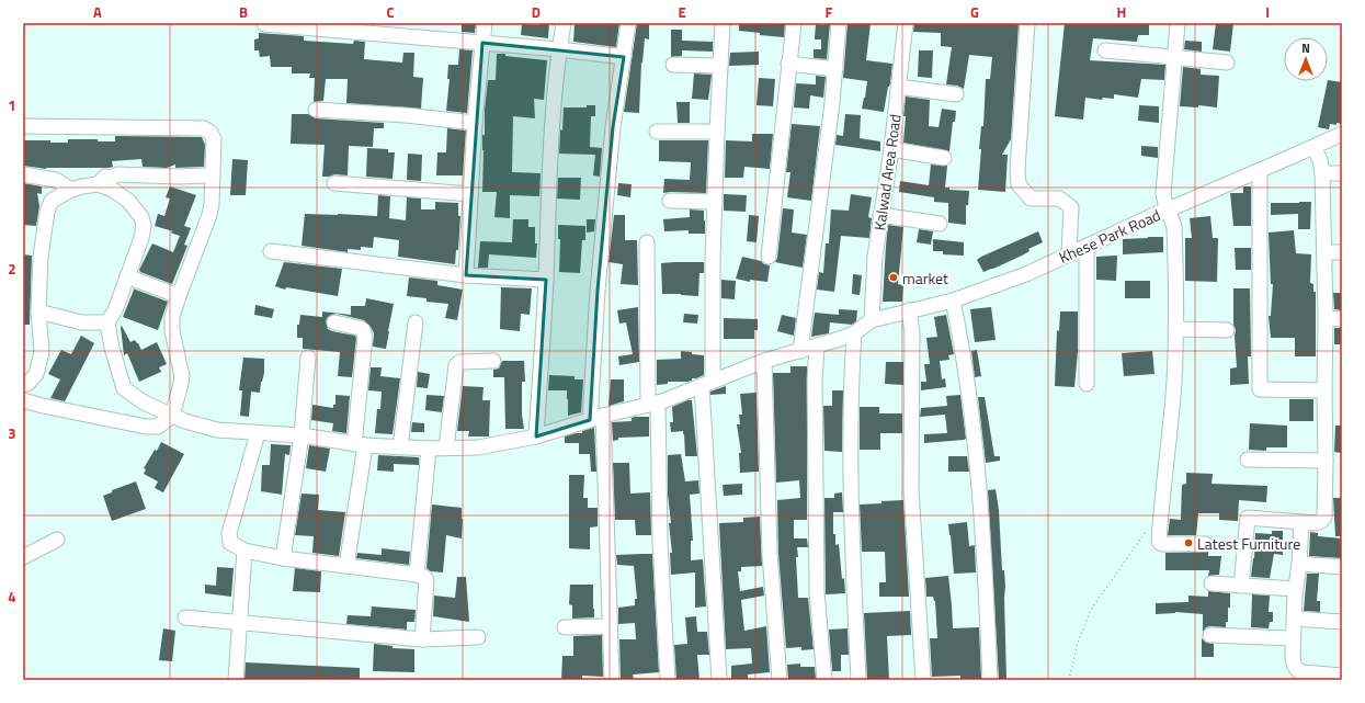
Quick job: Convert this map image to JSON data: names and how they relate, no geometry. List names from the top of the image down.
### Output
{
  "streets": {
    "street": ["Kalwad Area Road", "Khese Park Road"]
  },
  "crossings": [
    ["Kalwad Area Road", "Khese Park Road"]
  ],
  "places": ["market", "Latest Furniture"],
  "north": "top",
  "grid": {
    "columns": [
      "A",
      "B",
      "C",
      "D",
      "E",
      "F",
      "G",
      "H",
      "I"
    ],
    "rows": [
      "1",
      "2",
      "3",
      "4"
    ]
  }
}
